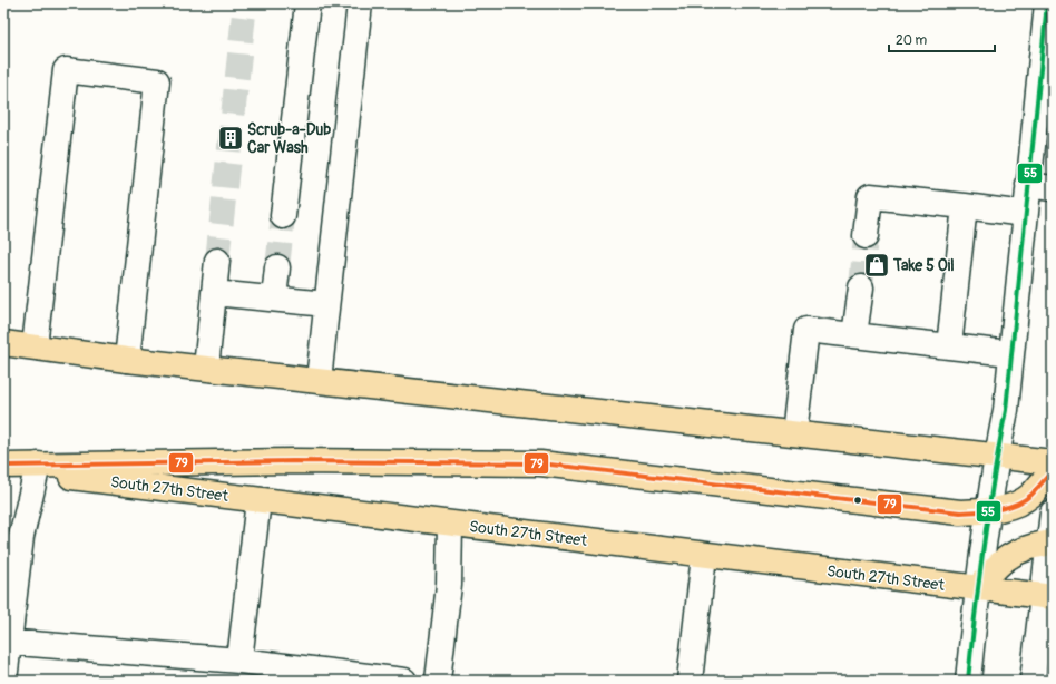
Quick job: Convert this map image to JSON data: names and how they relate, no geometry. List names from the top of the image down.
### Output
{
  "streets": {
    "main road": ["South 27th Street"]
  },
  "places": {
    "building": ["Scrub-a-Dub Car Wash"],
    "shop": ["Take 5 Oil"]
  },
  "lines": ["transit line 55", "transit line 79"],
  "scale_bar": "20 m"
}
